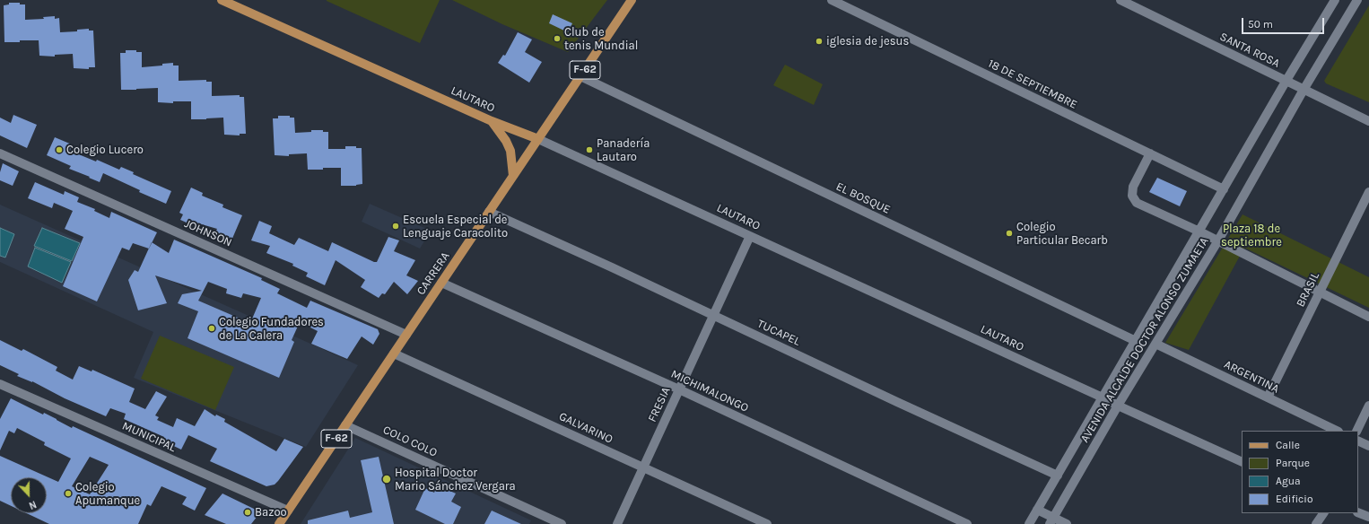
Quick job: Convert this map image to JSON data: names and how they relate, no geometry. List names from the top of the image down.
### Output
{
  "streets": {
    "main road": ["F-62", "LAUTARO", "CARRERA"],
    "street": [
      "SANTA ROSA",
      "18 DE SEPTIEMBRE",
      "EL BOSQUE",
      "JOHNSON",
      "BRASIL",
      "TUCAPEL",
      "AVENIDA ALCALDE DOCTOR ALONSO ZUMAETA",
      "ARGENTINA",
      "MICHIMALONGO",
      "FRESIA",
      "GALVARINO",
      "MUNICIPAL",
      "COLO COLO"
    ]
  },
  "crossings": [
    ["SANTA ROSA", "AVENIDA ALCALDE DOCTOR ALONSO ZUMAETA"],
    ["18 DE SEPTIEMBRE", "AVENIDA ALCALDE DOCTOR ALONSO ZUMAETA"],
    ["LAUTARO", "CARRERA"],
    ["LAUTARO", "AVENIDA ALCALDE DOCTOR ALONSO ZUMAETA"],
    ["LAUTARO", "FRESIA"],
    ["EL BOSQUE", "CARRERA"],
    ["EL BOSQUE", "AVENIDA ALCALDE DOCTOR ALONSO ZUMAETA"],
    ["JOHNSON", "CARRERA"],
    ["CARRERA", "TUCAPEL"],
    ["CARRERA", "MICHIMALONGO"],
    ["CARRERA", "GALVARINO"],
    ["CARRERA", "MUNICIPAL"],
    ["CARRERA", "COLO COLO"],
    ["BRASIL", "ARGENTINA"],
    ["TUCAPEL", "AVENIDA ALCALDE DOCTOR ALONSO ZUMAETA"],
    ["TUCAPEL", "FRESIA"],
    ["AVENIDA ALCALDE DOCTOR ALONSO ZUMAETA", "ARGENTINA"],
    ["MICHIMALONGO", "FRESIA"],
    ["FRESIA", "GALVARINO"]
  ],
  "parks": ["Plaza 18 de septiembre"],
  "places": [
    "Club de tenis Mundial",
    "iglesia de jesus",
    "Colegio Lucero",
    "Panadería Lautaro",
    "Escuela Especial de Lenguaje Caracolito",
    "Colegio Particular Becarb",
    "Colegio Fundadores de La Calera",
    "Hospital Doctor Mario Sánchez Vergara",
    "Colegio Apumanque",
    "Bazoo"
  ],
  "legend": [
    "Calle",
    "Parque",
    "Agua",
    "Edificio"
  ],
  "scale_bar": "50 m",
  "north": "bottom"
}
